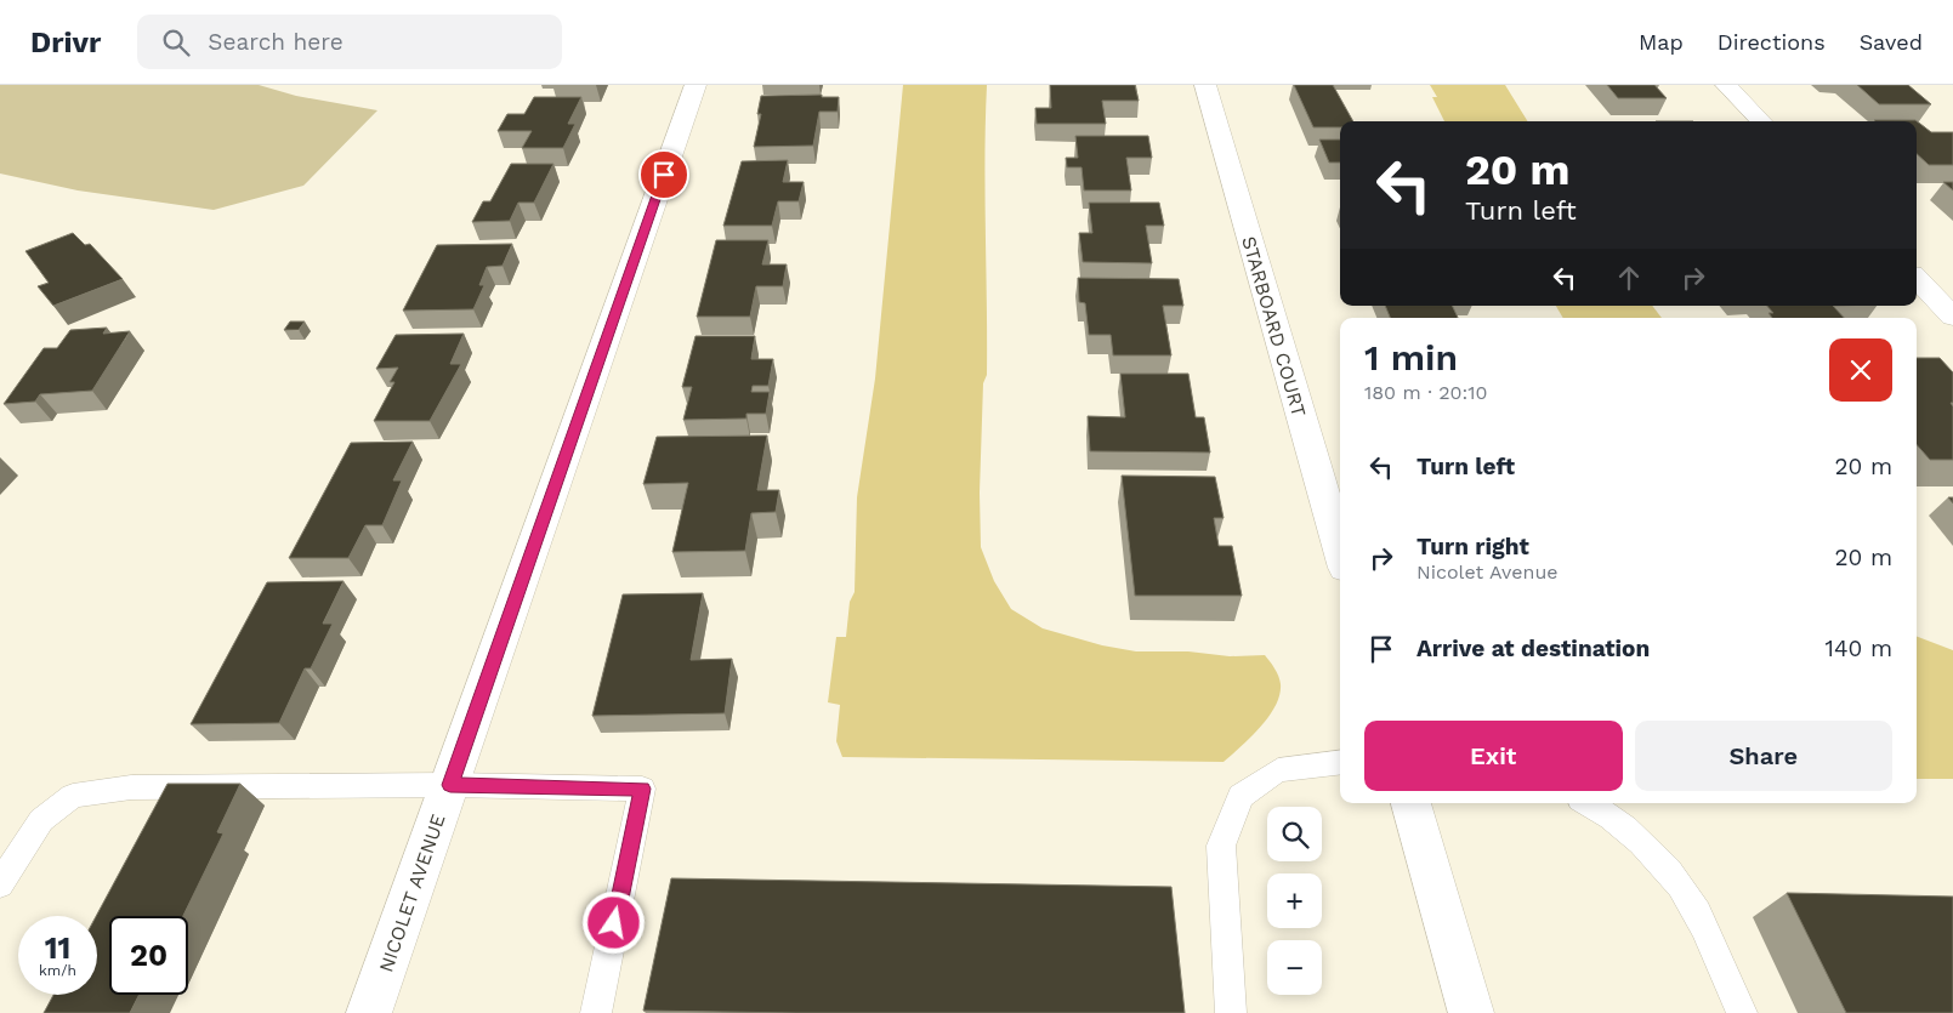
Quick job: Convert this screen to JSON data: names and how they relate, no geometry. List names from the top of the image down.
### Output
{
  "streets": {
    "street": ["STARBOARD COURT", "NICOLET AVENUE"]
  },
  "page": {
    "header": "Drivr",
    "search": "Search here",
    "nav": ["Map", "Directions", "Saved"],
    "turn": ["20 m", "Turn left"],
    "heading": ["1 min", "180 m · 20:10"],
    "list": [
      {
        "name": "Turn left",
        "value": "20 m"
      },
      {
        "name": "Turn right",
        "note": "Nicolet Avenue",
        "value": "20 m"
      },
      {
        "name": "Arrive at destination",
        "value": "140 m"
      }
    ],
    "buttons": ["Exit", "Share"],
    "map_buttons": ["+", "−"],
    "speed": "11 km/h",
    "limit": "20"
  }
}
